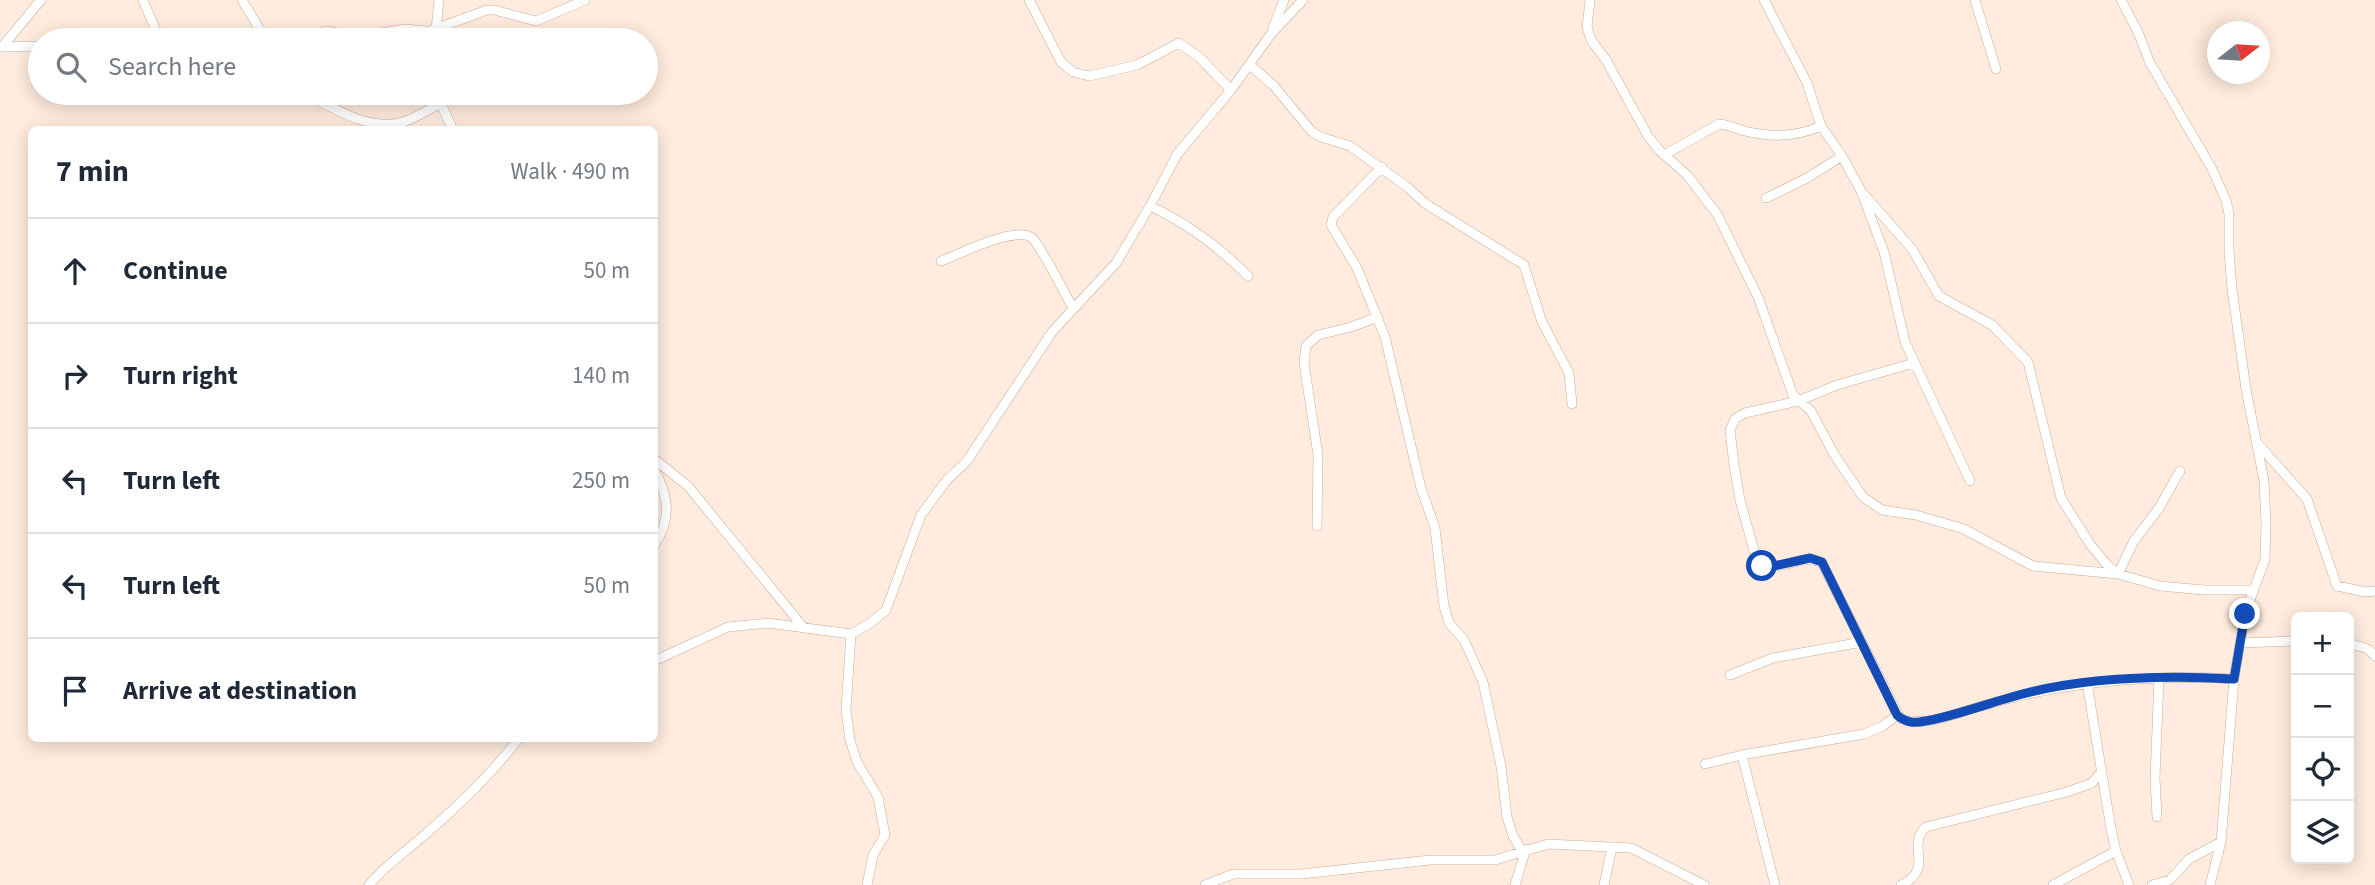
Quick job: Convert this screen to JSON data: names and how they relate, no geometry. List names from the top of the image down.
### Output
{
  "north": "right",
  "page": {
    "search": "Search here",
    "heading": ["7 min", "Walk · 490 m"],
    "list": [
      ["Continue", "50 m"],
      ["Turn right", "140 m"],
      ["Turn left", "250 m"],
      ["Turn left", "50 m"],
      "Arrive at destination"
    ],
    "map_buttons": ["+", "−"]
  }
}
